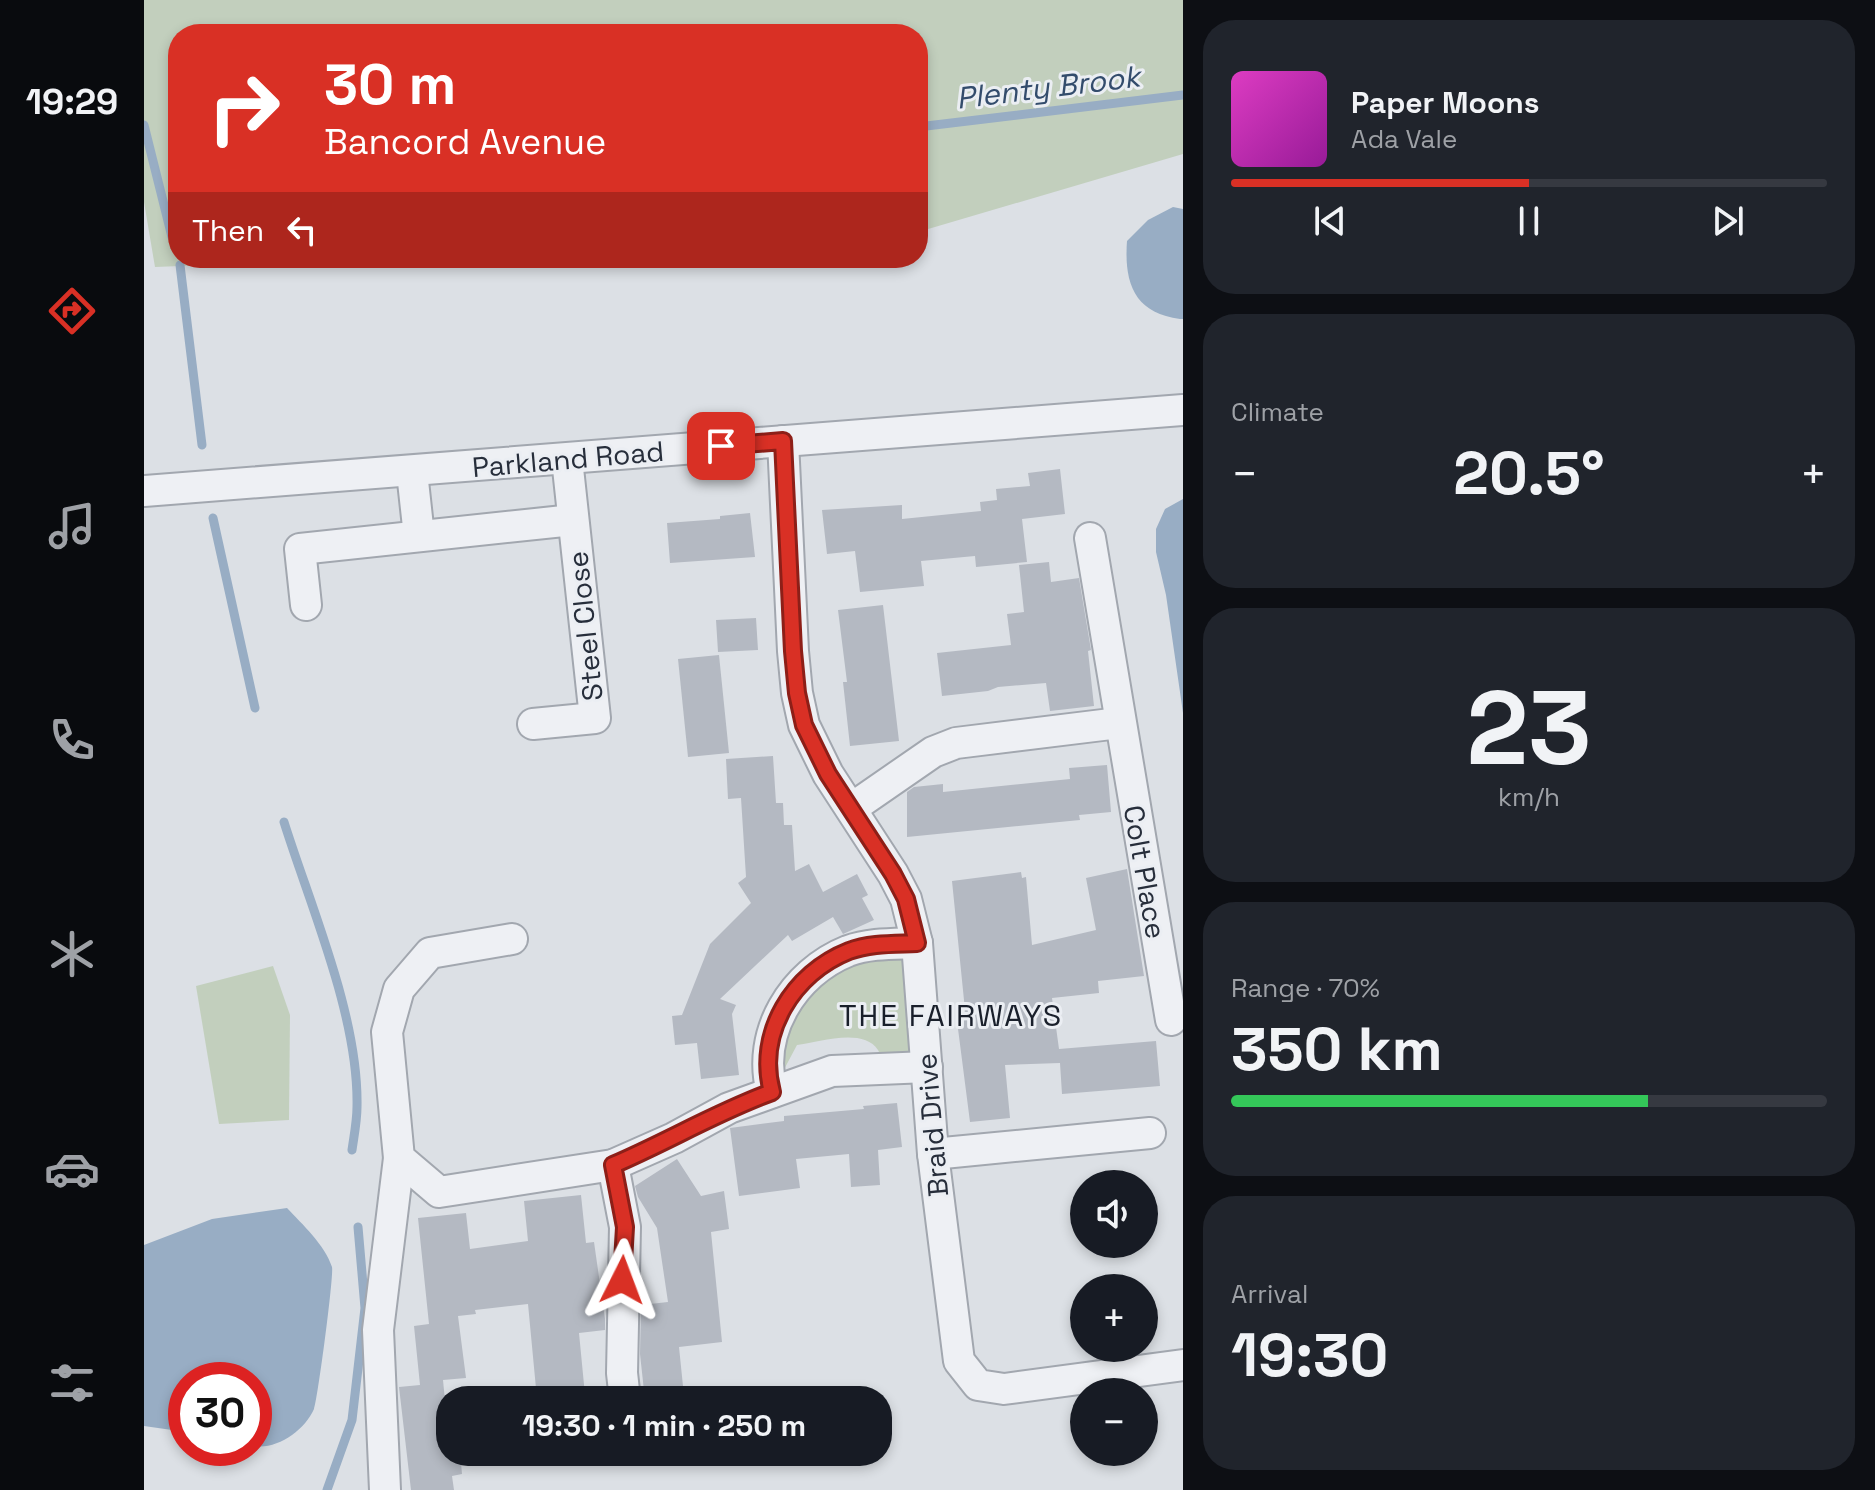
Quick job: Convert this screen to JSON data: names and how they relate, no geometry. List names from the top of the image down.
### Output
{
  "streets": {
    "street": [
      "Parkland Road",
      "Steel Close",
      "Colt Place",
      "Braid Drive"
    ]
  },
  "crossings": [
    ["Parkland Road", "Steel Close"],
    ["Parkland Road", "Braid Drive"]
  ],
  "districts": ["THE FAIRWAYS"],
  "water": ["Plenty Brook"],
  "page": {
    "tabs": "19:29",
    "turn": ["30 m", "Bancord Avenue"],
    "song": ["Paper Moons", "Ada Vale"],
    "then": "Then",
    "tile": [
      "Climate",
      ["23", "km/h"],
      ["Range · 70%", "350 km"],
      ["Arrival", "19:30"]
    ],
    "heat": ["−", "20.5°", "+"],
    "map_buttons": ["+", "−"],
    "limit": "30",
    "trip": "19:30 · 1 min · 250 m"
  }
}
